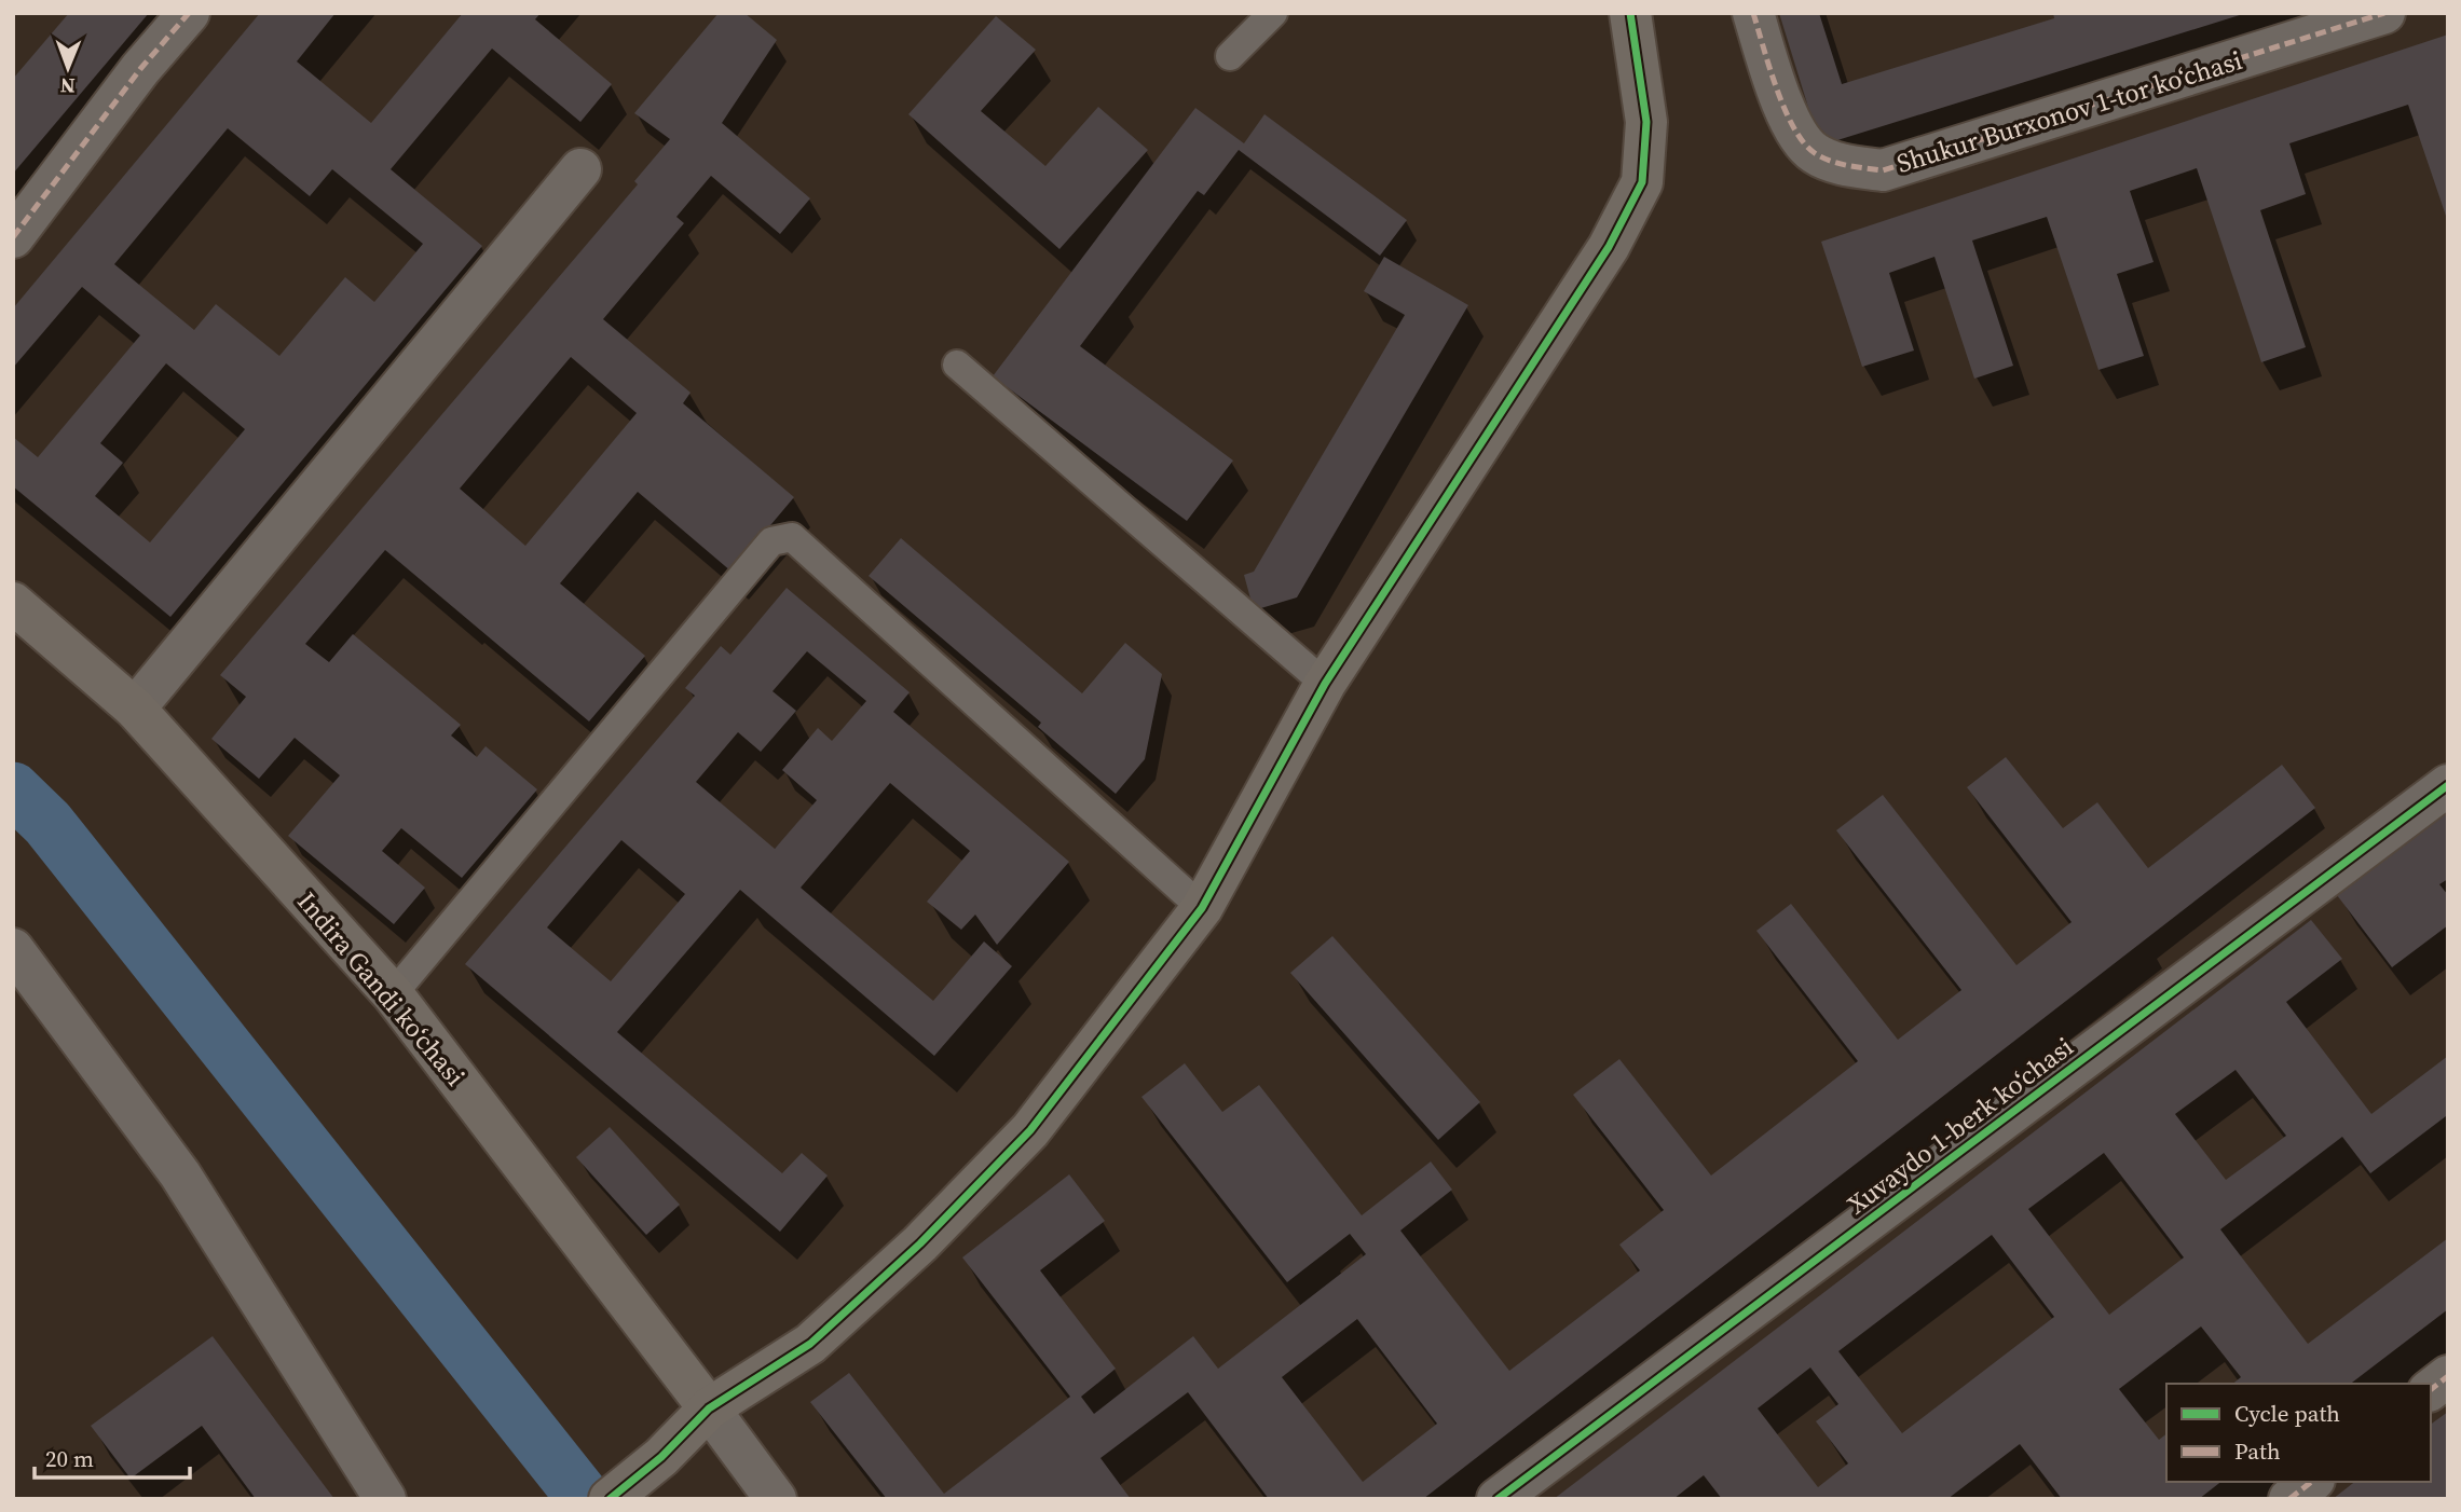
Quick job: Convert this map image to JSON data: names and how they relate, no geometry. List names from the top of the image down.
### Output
{
  "streets": {
    "street": ["Shukur Burxonov 1-tor koʻchasi", "Indira Gandi koʻchasi", "Xuvaydo 1-berk koʻchasi"]
  },
  "legend": ["Cycle path", "Path"],
  "scale_bar": "20 m",
  "north": "bottom"
}
